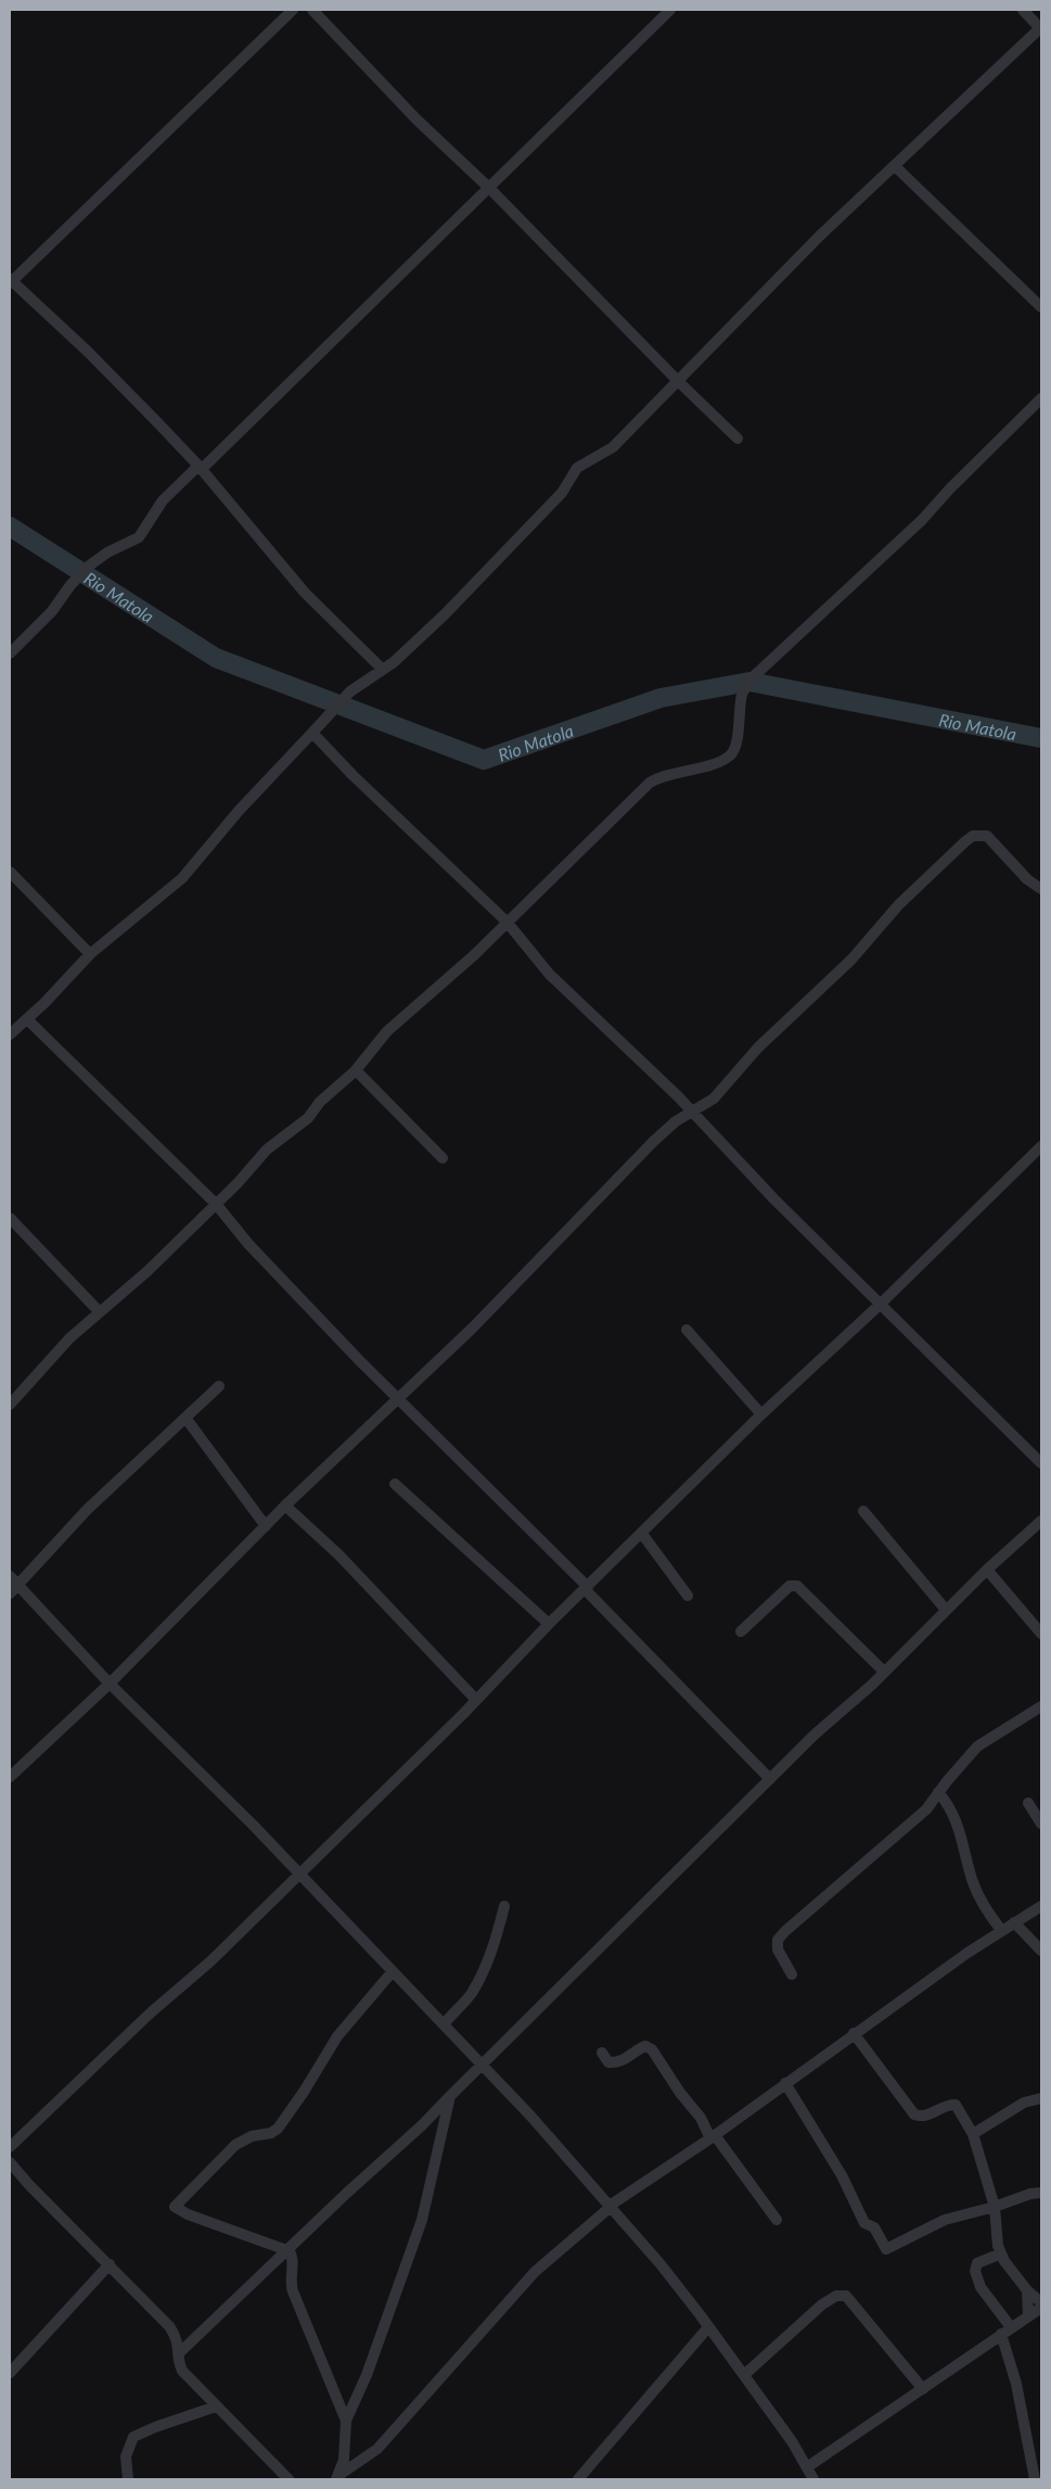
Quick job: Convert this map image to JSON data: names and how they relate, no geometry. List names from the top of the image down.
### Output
{
  "water": ["Rio Matola"]
}
